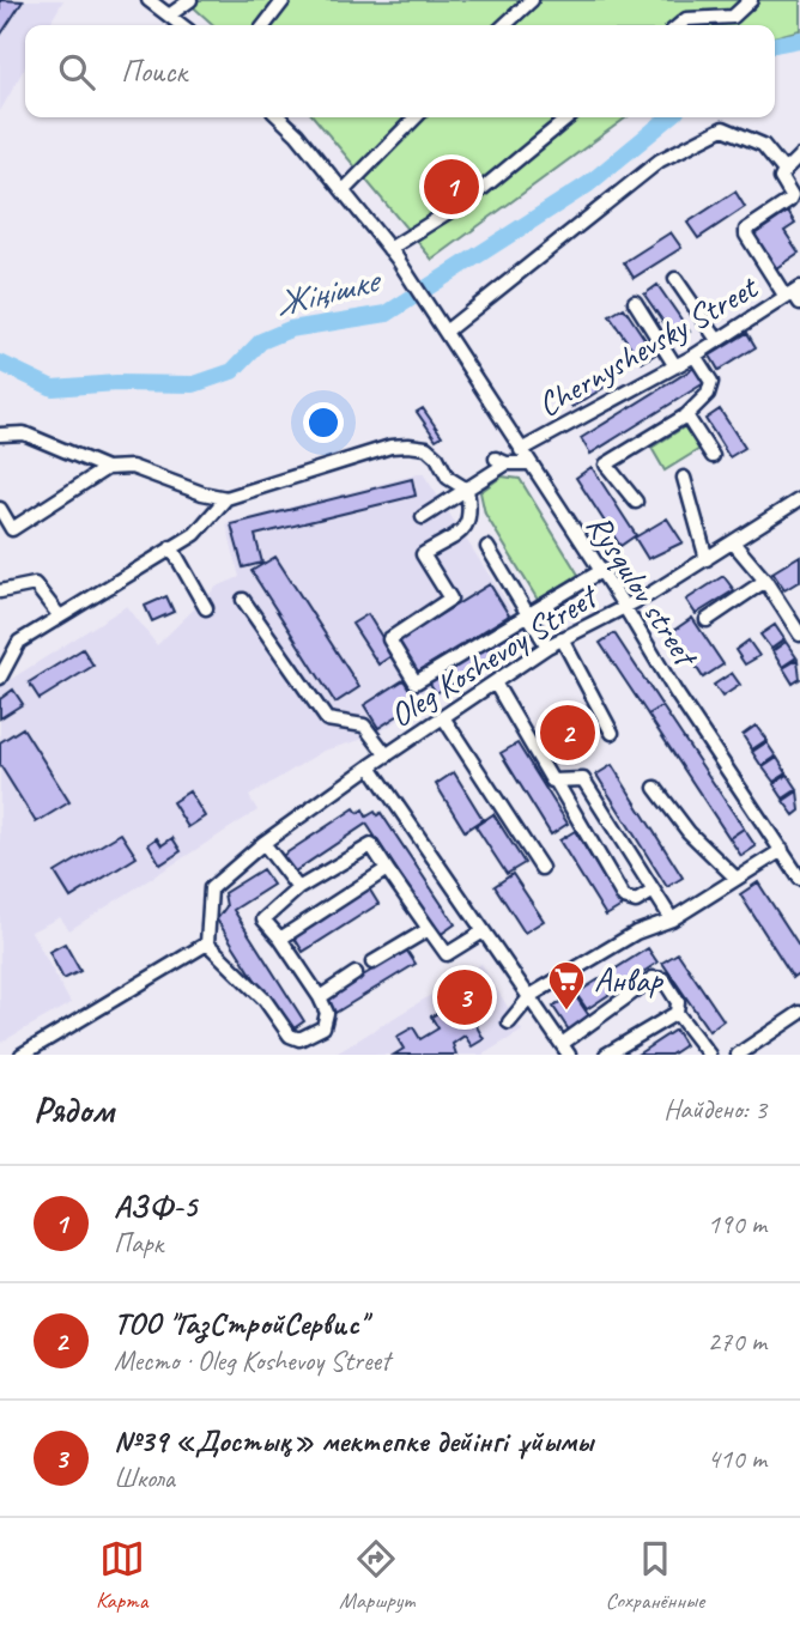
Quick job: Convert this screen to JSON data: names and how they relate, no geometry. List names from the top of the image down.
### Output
{
  "streets": {
    "street": ["Chernyshevsky Street", "Rysqulov street", "Oleg Koshevoy Street"]
  },
  "crossings": [
    ["Chernyshevsky Street", "Rysqulov street"],
    ["Rysqulov street", "Oleg Koshevoy Street"]
  ],
  "water": ["Жіңішке"],
  "places": {
    "supermarket": ["Анвар"]
  },
  "page": {
    "search": "Поиск",
    "pins": ["1", "2", "3"],
    "heading": ["Рядом", "Найдено: 3"],
    "list": [
      {
        "mark": "1",
        "name": "АЗФ-5",
        "note": "Парк",
        "value": "190 m"
      },
      {
        "mark": "2",
        "name": "ТОО \"ГазСтройСервис\"",
        "note": "Место · Oleg Koshevoy Street",
        "value": "270 m"
      },
      {
        "mark": "3",
        "name": "№39 «Достық» мектепке дейінгі ұйымы",
        "note": "Школа",
        "value": "410 m"
      }
    ],
    "nav": ["Карта", "Маршрут", "Сохранённые"]
  }
}
